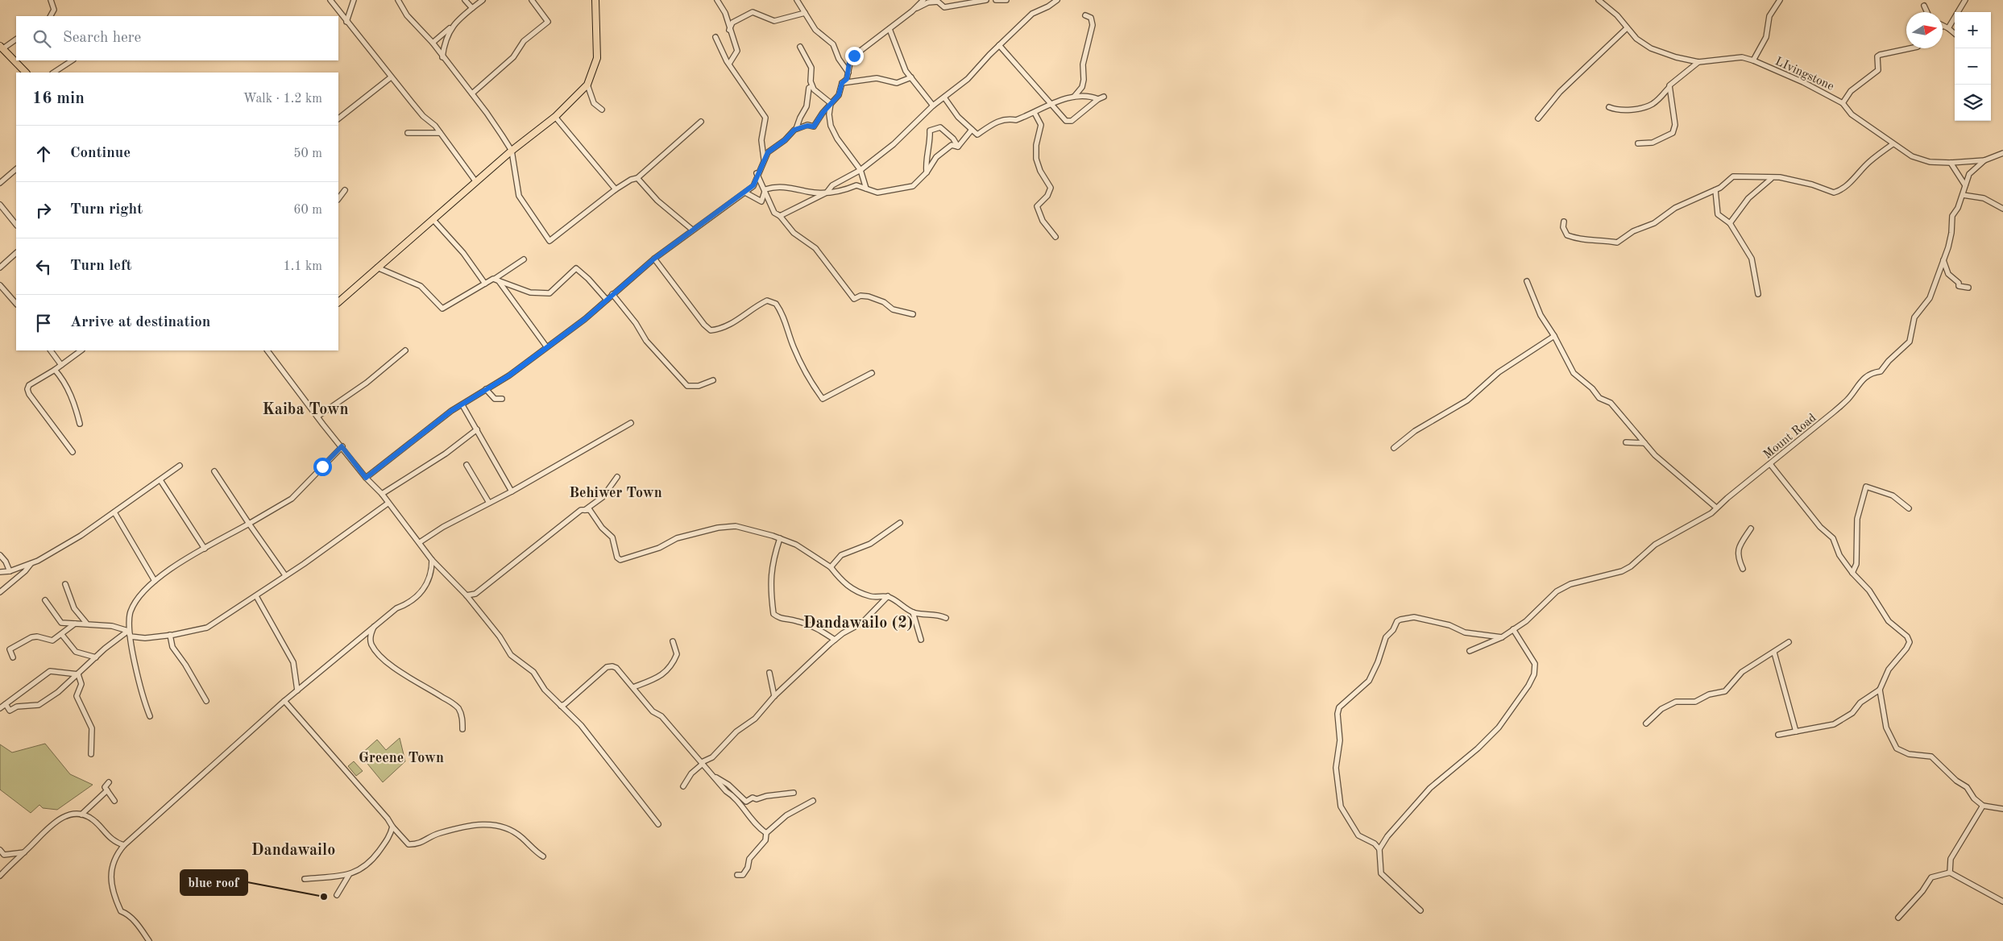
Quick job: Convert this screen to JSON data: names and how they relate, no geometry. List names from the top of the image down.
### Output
{
  "streets": {
    "street": ["LIvingstone", "Mount Road"]
  },
  "crossings": [
    ["LIvingstone", "Mount Road"]
  ],
  "districts": [
    "Kaiba Town",
    "Behiwer Town",
    "Dandawailo (2)",
    "Greene Town",
    "Dandawailo"
  ],
  "places": ["blue roof"],
  "north": "right",
  "page": {
    "map_buttons": ["+", "−"],
    "search": "Search here",
    "heading": ["16 min", "Walk · 1.2 km"],
    "list": [
      ["Continue", "50 m"],
      ["Turn right", "60 m"],
      ["Turn left", "1.1 km"],
      "Arrive at destination"
    ]
  }
}
